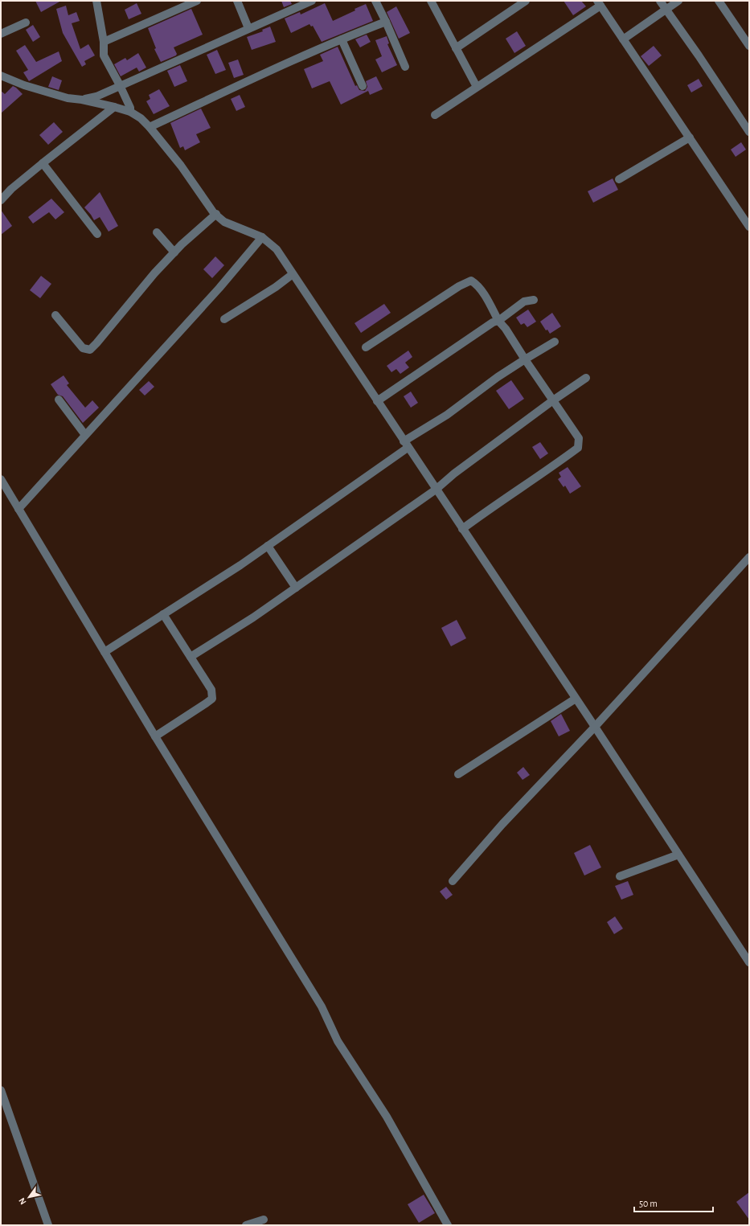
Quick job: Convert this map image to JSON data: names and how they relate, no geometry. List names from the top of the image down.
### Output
{
  "scale_bar": "50 m",
  "north": "bottom left"
}
